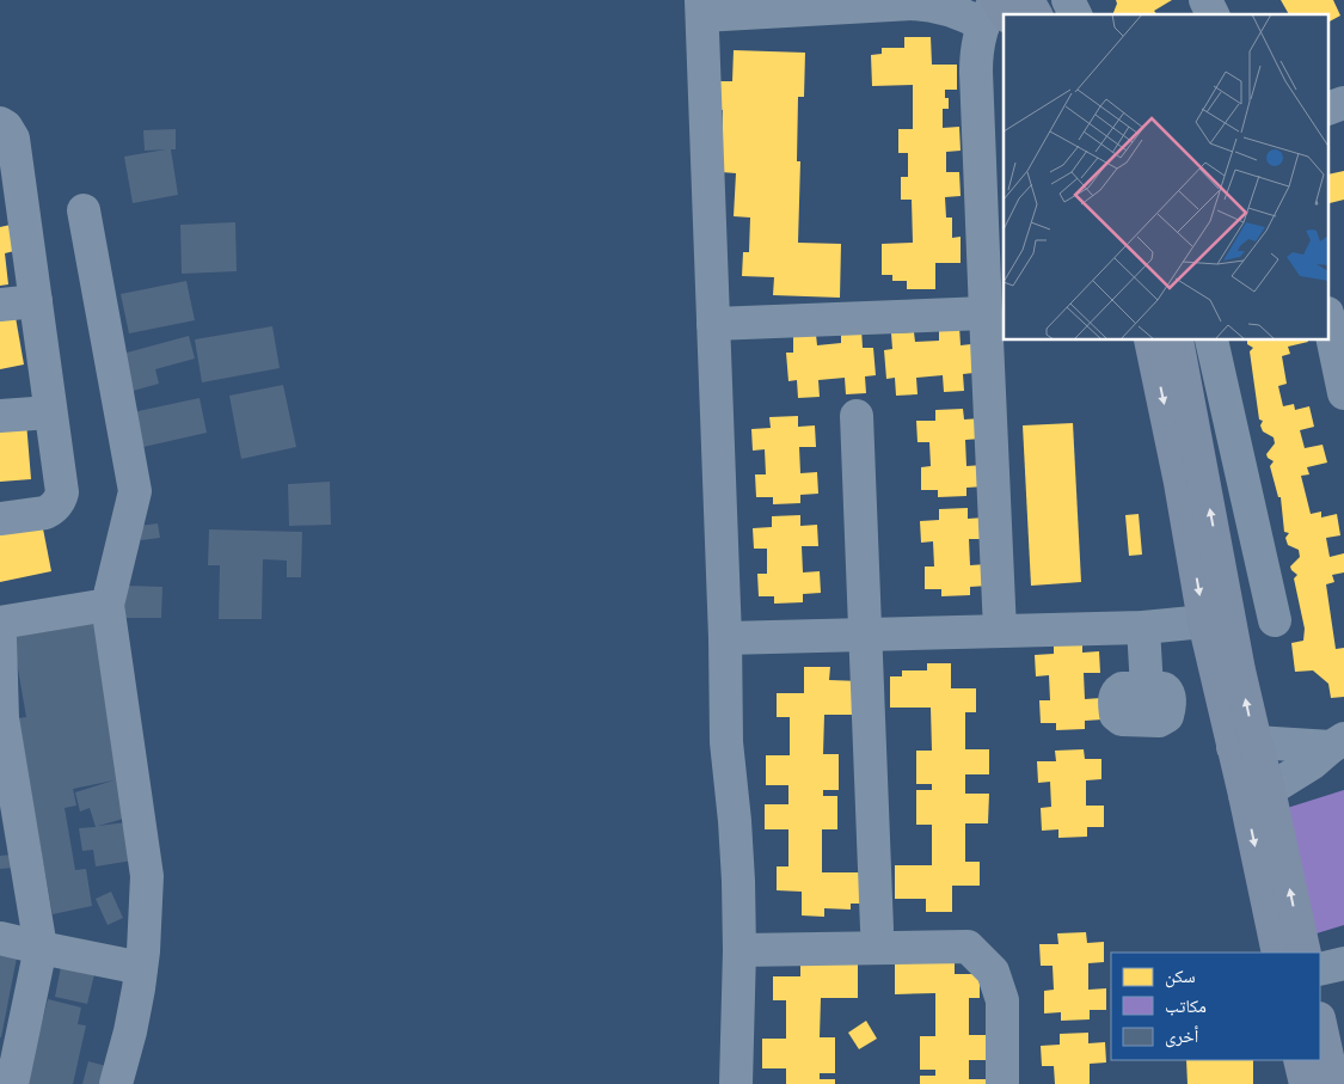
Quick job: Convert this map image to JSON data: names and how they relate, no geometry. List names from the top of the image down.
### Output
{
  "legend": ["سكن", "مكاتب", "أخرى"]
}
